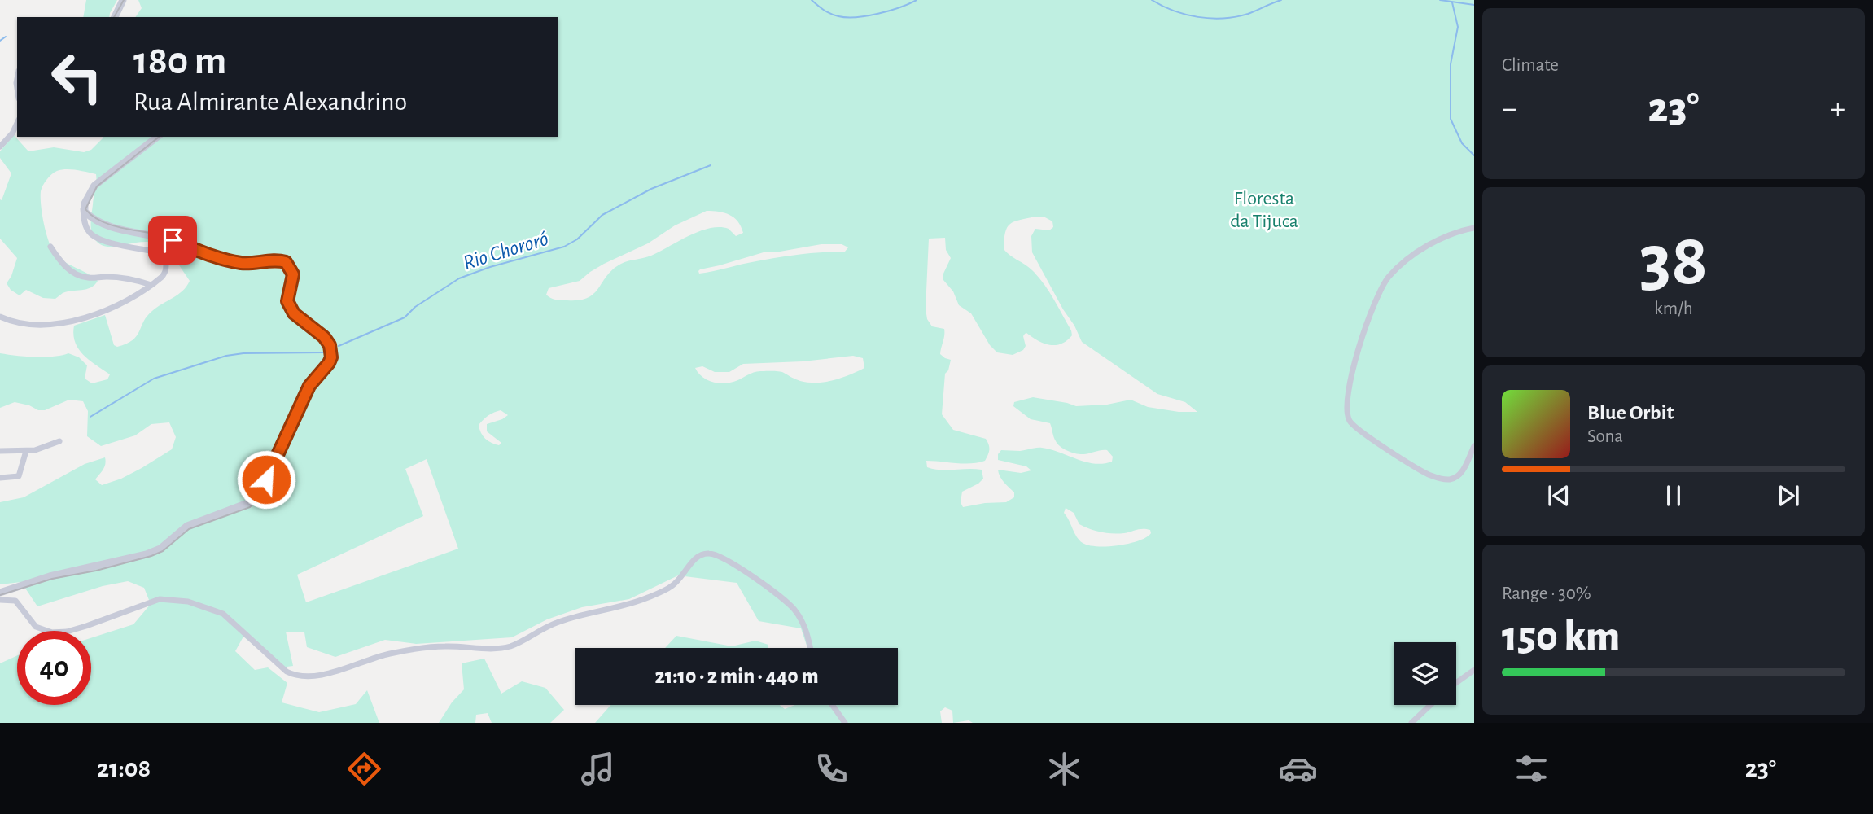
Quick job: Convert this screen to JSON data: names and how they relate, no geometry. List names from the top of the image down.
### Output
{
  "water": ["Rio Chororó"],
  "parks": ["Floresta da Tijuca"],
  "page": {
    "tile": [
      "Climate",
      ["38", "km/h"],
      ["Range · 30%", "150 km"]
    ],
    "turn": ["180 m", "Rua Almirante Alexandrino"],
    "heat": ["−", "23°", "+"],
    "song": ["Blue Orbit", "Sona"],
    "limit": "40",
    "trip": "21:10 · 2 min · 440 m",
    "tabs": ["21:08", "23°"]
  }
}
